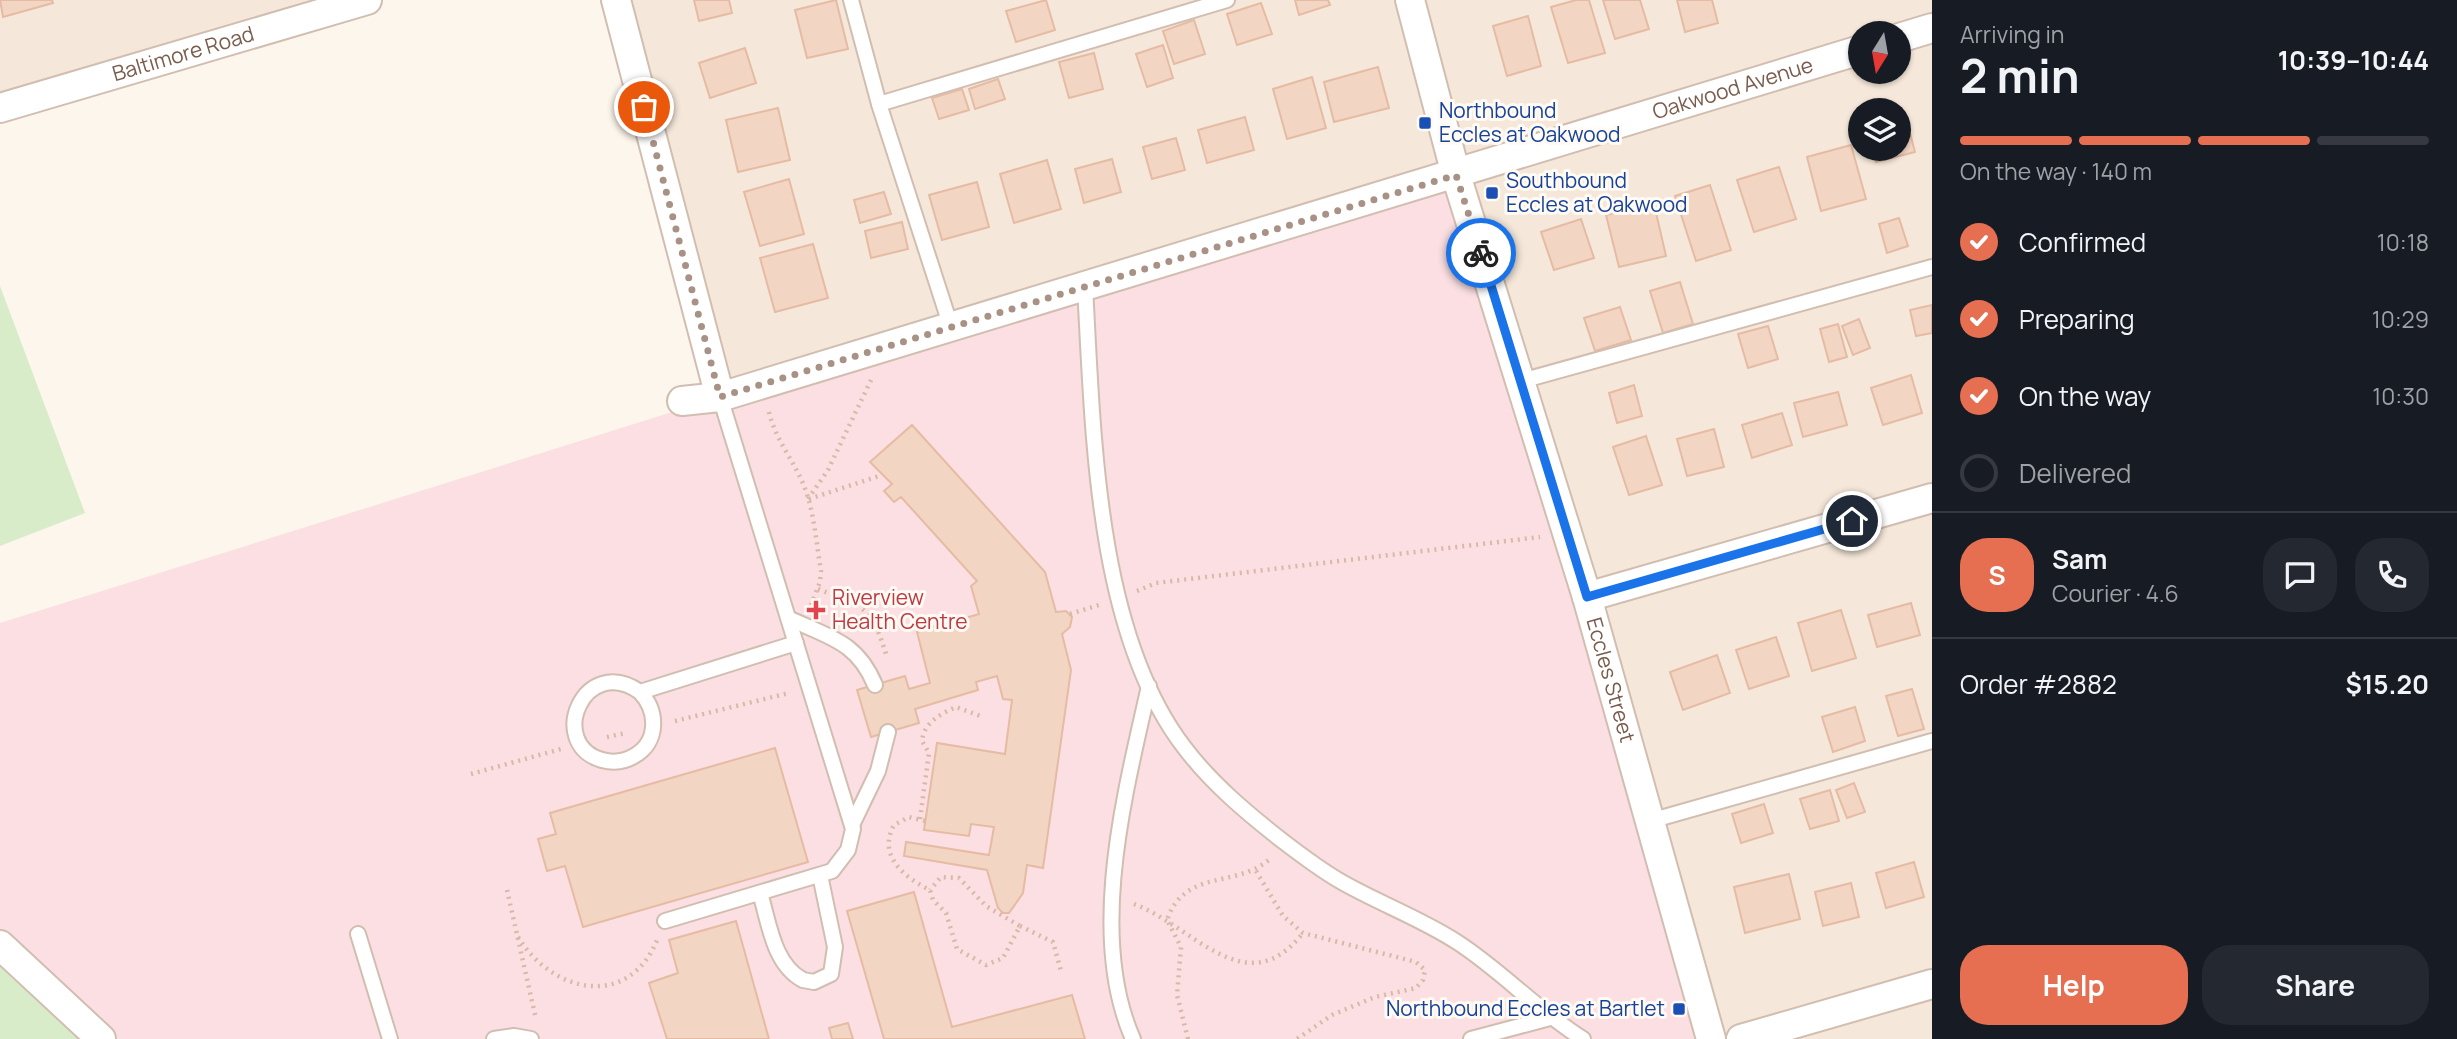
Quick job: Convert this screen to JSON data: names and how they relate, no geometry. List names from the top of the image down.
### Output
{
  "streets": {
    "street": ["Baltimore Road", "Oakwood Avenue", "Eccles Street"]
  },
  "crossings": [
    ["Oakwood Avenue", "Eccles Street"]
  ],
  "places": {
    "transit": ["Northbound Eccles at Oakwood", "Southbound Eccles at Oakwood", "Northbound Eccles at Bartlet"],
    "health": ["Riverview Health Centre"]
  },
  "north": "bottom",
  "page": {
    "heading": ["2 min", "Arriving in", "10:39–10:44"],
    "panel": [
      "Sam",
      "Courier · 4.6",
      "Order #2882",
      "$15.20"
    ],
    "bar": "On the way · 140 m",
    "list": [
      ["Confirmed", "10:18"],
      ["Preparing", "10:29"],
      ["On the way", "10:30"],
      "Delivered"
    ],
    "round": "S",
    "buttons": ["Help", "Share"]
  }
}
